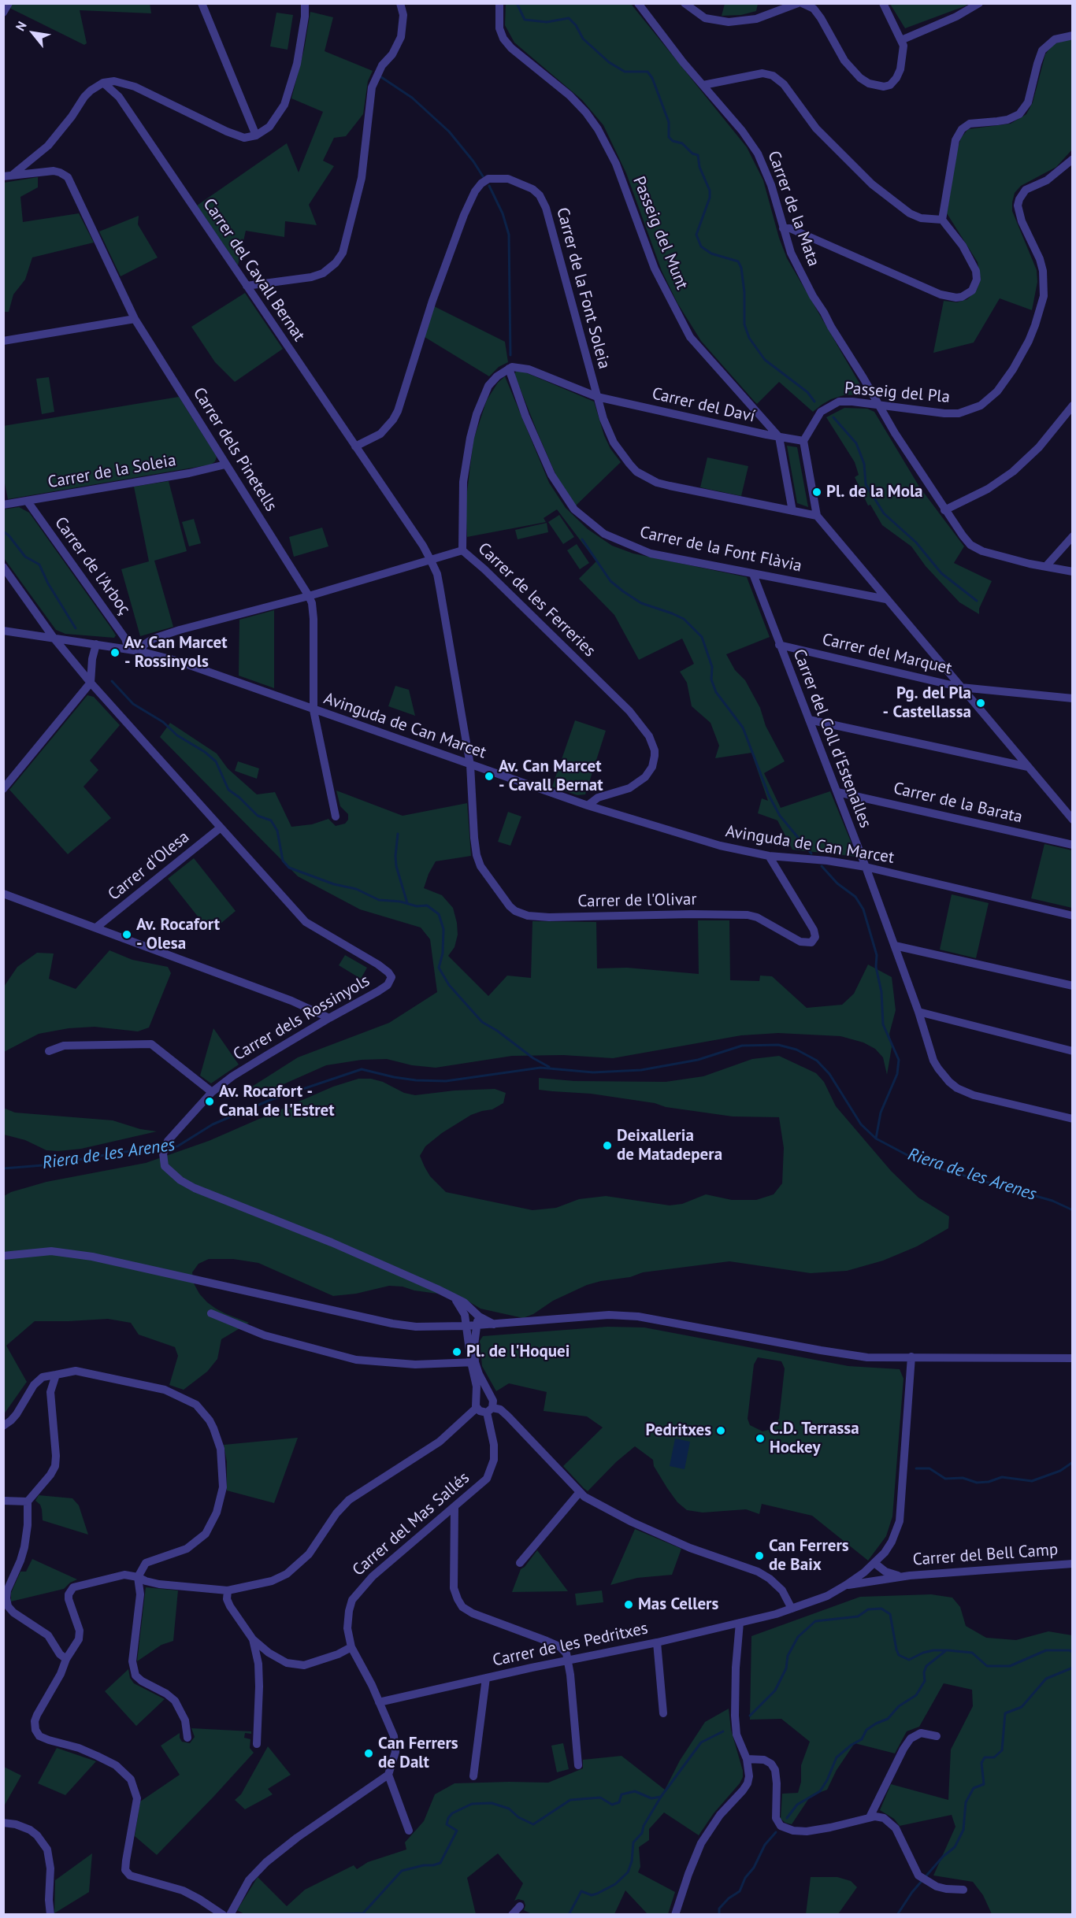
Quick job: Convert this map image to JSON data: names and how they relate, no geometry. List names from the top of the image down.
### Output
{
  "streets": {
    "street": [
      "Carrer de la Mata",
      "Passeig del Munt",
      "Carrer del Cavall Bernat",
      "Carrer de la Font Soleia",
      "Passeig del Pla",
      "Carrer del Daví",
      "Carrer dels Pinetells",
      "Carrer de la Soleia",
      "Carrer de la Font Flàvia",
      "Carrer de l'Arboç",
      "Carrer de les Ferreries",
      "Carrer del Marquet",
      "Avinguda de Can Marcet",
      "Carrer del Coll d'Estenalles",
      "Carrer de la Barata",
      "Carrer d'Olesa",
      "Carrer de l'Olivar",
      "Carrer dels Rossinyols",
      "Carrer del Mas Sallés",
      "Carrer del Bell Camp",
      "Carrer de les Pedritxes"
    ]
  },
  "crossings": [
    ["Carrer de la Mata", "Passeig del Pla"],
    ["Passeig del Munt", "Carrer del Daví"],
    ["Carrer del Cavall Bernat", "Carrer de la Font Soleia"],
    ["Carrer del Cavall Bernat", "Carrer de les Ferreries"],
    ["Carrer del Cavall Bernat", "Avinguda de Can Marcet"],
    ["Carrer del Cavall Bernat", "Carrer de l'Olivar"],
    ["Carrer de la Font Soleia", "Carrer del Daví"],
    ["Passeig del Pla", "Carrer del Daví"],
    ["Carrer del Daví", "Carrer de la Font Flàvia"],
    ["Carrer dels Pinetells", "Carrer de la Soleia"],
    ["Carrer dels Pinetells", "Carrer de les Ferreries"],
    ["Carrer dels Pinetells", "Avinguda de Can Marcet"],
    ["Carrer de la Soleia", "Carrer de l'Arboç"],
    ["Carrer de la Font Flàvia", "Carrer del Coll d'Estenalles"],
    ["Carrer de l'Arboç", "Avinguda de Can Marcet"],
    ["Carrer de les Ferreries", "Avinguda de Can Marcet"],
    ["Carrer del Marquet", "Carrer del Coll d'Estenalles"],
    ["Avinguda de Can Marcet", "Carrer del Coll d'Estenalles"],
    ["Avinguda de Can Marcet", "Carrer de l'Olivar"],
    ["Avinguda de Can Marcet", "Carrer dels Rossinyols"],
    ["Carrer del Coll d'Estenalles", "Carrer de la Barata"],
    ["Carrer d'Olesa", "Carrer dels Rossinyols"],
    ["Carrer del Mas Sallés", "Carrer de les Pedritxes"],
    ["Carrer del Bell Camp", "Carrer de les Pedritxes"]
  ],
  "water": ["Riera de les Arenes"],
  "places": [
    "Pl. de la Mola",
    "Av. Can Marcet - Rossinyols",
    "Pg. del Pla - Castellassa",
    "Av. Can Marcet - Cavall Bernat",
    "Av. Rocafort - Olesa",
    "Av. Rocafort - Canal de l'Estret",
    "Deixalleria de Matadepera",
    "Pl. de l'Hoquei",
    "Pedritxes",
    "C.D. Terrassa Hockey",
    "Can Ferrers de Baix",
    "Mas Cellers",
    "Can Ferrers de Dalt"
  ],
  "north": "top left"
}
